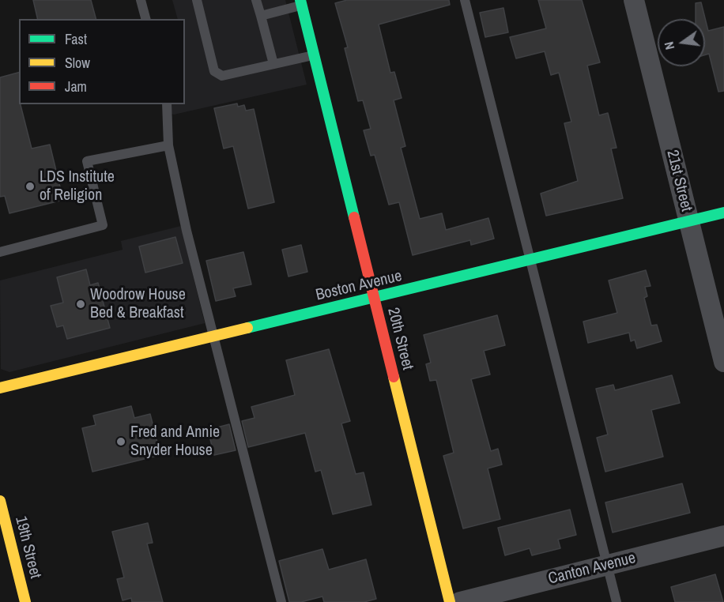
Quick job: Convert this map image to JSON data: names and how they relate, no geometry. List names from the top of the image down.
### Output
{
  "streets": {
    "street": [
      "21st Street",
      "Boston Avenue",
      "20th Street",
      "19th Street",
      "Canton Avenue"
    ]
  },
  "crossings": [
    ["21st Street", "Boston Avenue"],
    ["Boston Avenue", "20th Street"]
  ],
  "places": ["LDS Institute of Religion", "Woodrow House Bed & Breakfast", "Fred and Annie Snyder House"],
  "legend": ["Fast", "Slow", "Jam"],
  "north": "left"
}
